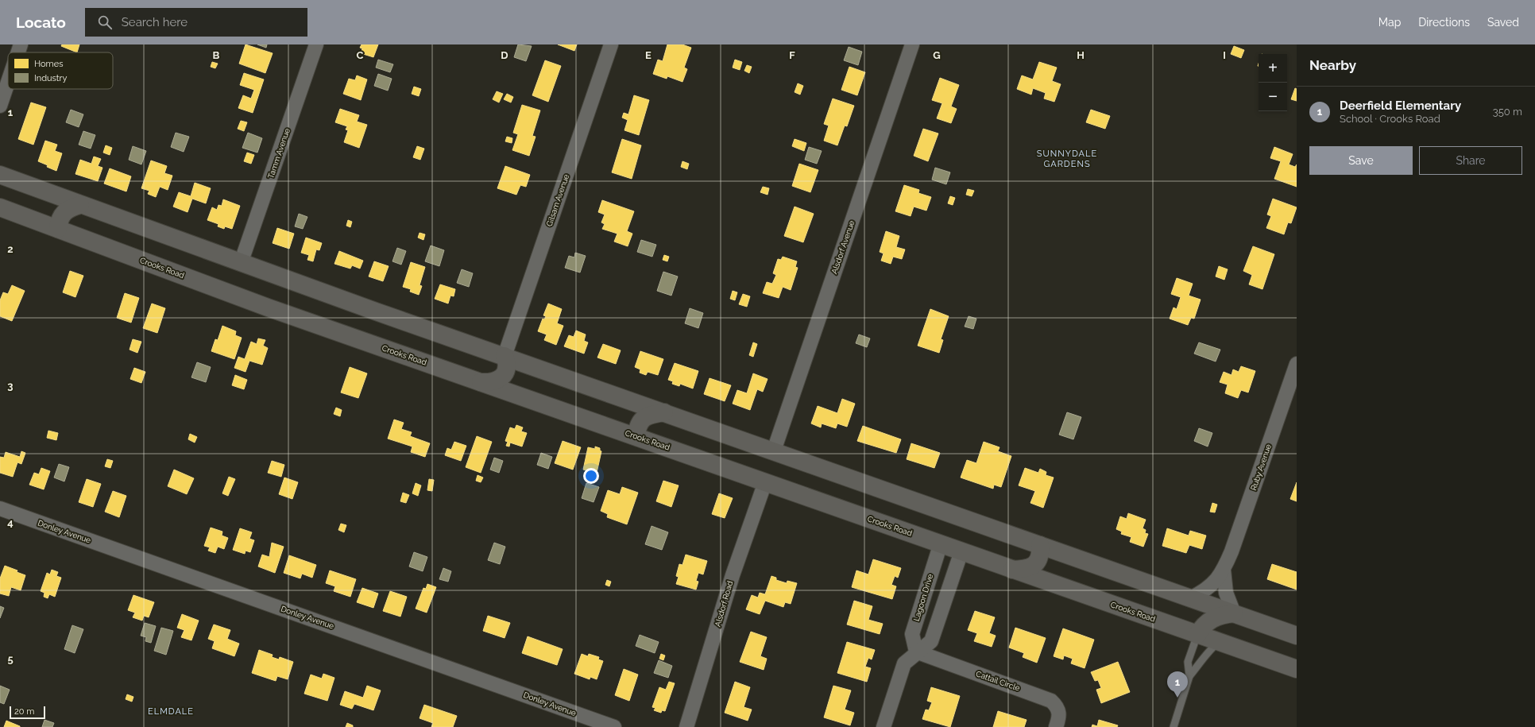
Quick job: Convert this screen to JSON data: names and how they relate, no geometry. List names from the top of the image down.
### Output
{
  "streets": {
    "main road": ["Crooks Road"],
    "street": [
      "Tamm Avenue",
      "Gilsam Avenue",
      "Alsdorf Avenue",
      "Ruby Avenue",
      "Donley Avenue",
      "Lagoon Drive",
      "Alsdorf Road",
      "Cattail Circle"
    ]
  },
  "crossings": [
    ["Crooks Road", "Lagoon Drive"],
    ["Crooks Road", "Alsdorf Road"],
    ["Lagoon Drive", "Cattail Circle"]
  ],
  "districts": ["SUNNYDALE GARDENS", "ELMDALE"],
  "legend": ["Homes", "Industry"],
  "scale_bar": "20 m",
  "page": {
    "header": "Locato",
    "search": "Search here",
    "nav": ["Map", "Directions", "Saved"],
    "heading": "Nearby",
    "map_buttons": ["+", "−"],
    "list": [
      {
        "mark": "1",
        "name": "Deerfield Elementary",
        "note": "School · Crooks Road",
        "value": "350 m"
      }
    ],
    "buttons": ["Save", "Share"],
    "pins": "1",
    "scale": "20 m"
  },
  "grid": {
    "columns": [
      "B",
      "C",
      "D",
      "E",
      "F",
      "G",
      "H",
      "I"
    ],
    "rows": [
      "1",
      "2",
      "3",
      "4",
      "5"
    ]
  }
}
